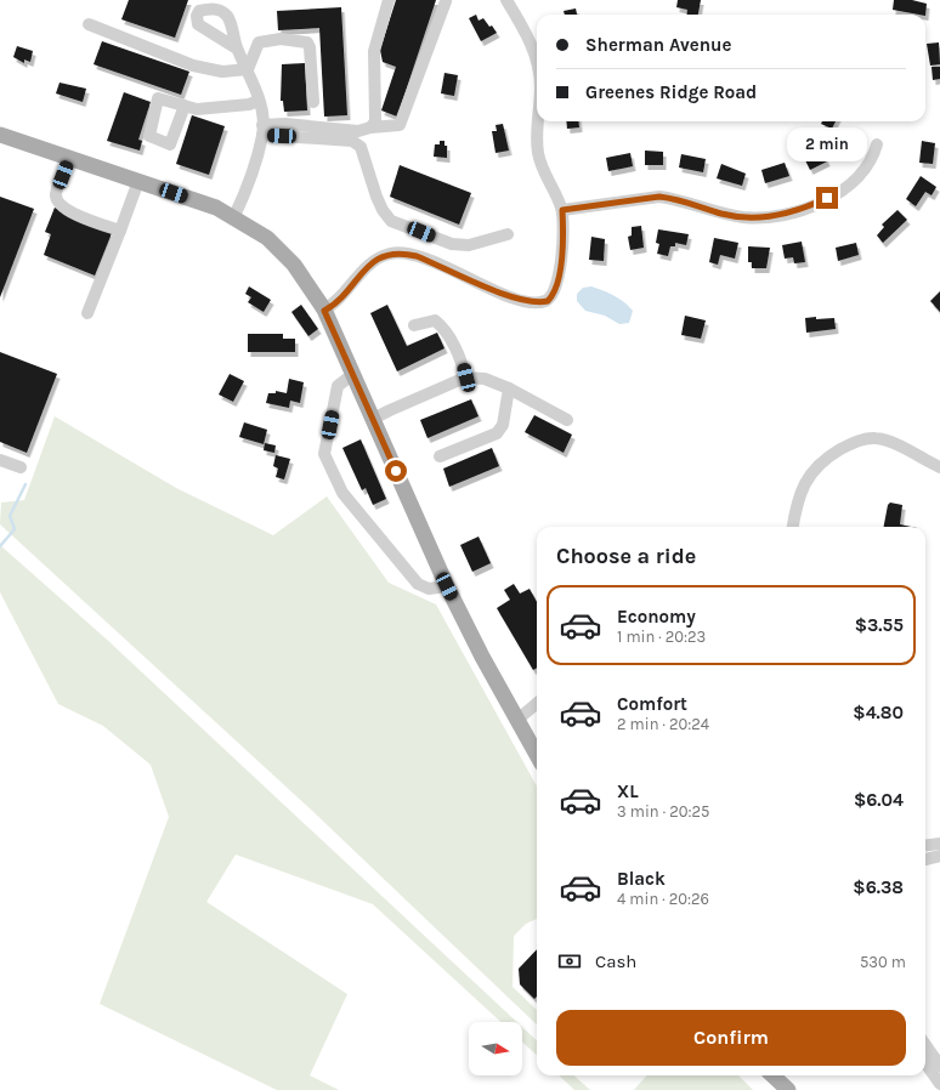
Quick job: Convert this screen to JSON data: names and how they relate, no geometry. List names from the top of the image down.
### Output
{
  "north": "right",
  "page": {
    "banner": ["Sherman Avenue", "Greenes Ridge Road"],
    "bubble": "2 min",
    "heading": "Choose a ride",
    "list": [
      {
        "name": "Economy",
        "note": "1 min · 20:23",
        "value": "$3.55"
      },
      {
        "name": "Comfort",
        "note": "2 min · 20:24",
        "value": "$4.80"
      },
      {
        "name": "XL",
        "note": "3 min · 20:25",
        "value": "$6.04"
      },
      {
        "name": "Black",
        "note": "4 min · 20:26",
        "value": "$6.38"
      }
    ],
    "pay": ["Cash", "530 m"],
    "buttons": "Confirm"
  }
}
